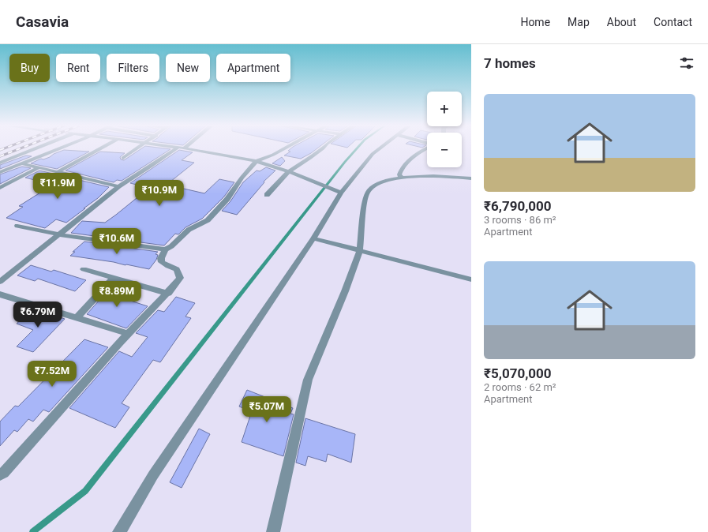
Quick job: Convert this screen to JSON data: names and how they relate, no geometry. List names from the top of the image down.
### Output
{
  "page": {
    "header": "Casavia",
    "nav": [
      "Home",
      "Map",
      "About",
      "Contact"
    ],
    "heading": "7 homes",
    "chip": [
      "Buy",
      "Rent",
      "Filters",
      "New",
      "Apartment"
    ],
    "list": [
      {
        "name": "₹6,790,000",
        "note": "3 rooms · 86 m² · Apartment"
      },
      {
        "name": "₹5,070,000",
        "note": "2 rooms · 62 m² · Apartment"
      }
    ],
    "map_buttons": ["+", "−"],
    "price": [
      "₹11.9M",
      "₹10.9M",
      "₹10.6M",
      "₹8.89M",
      "₹6.79M",
      "₹7.52M",
      "₹5.07M"
    ]
  }
}
